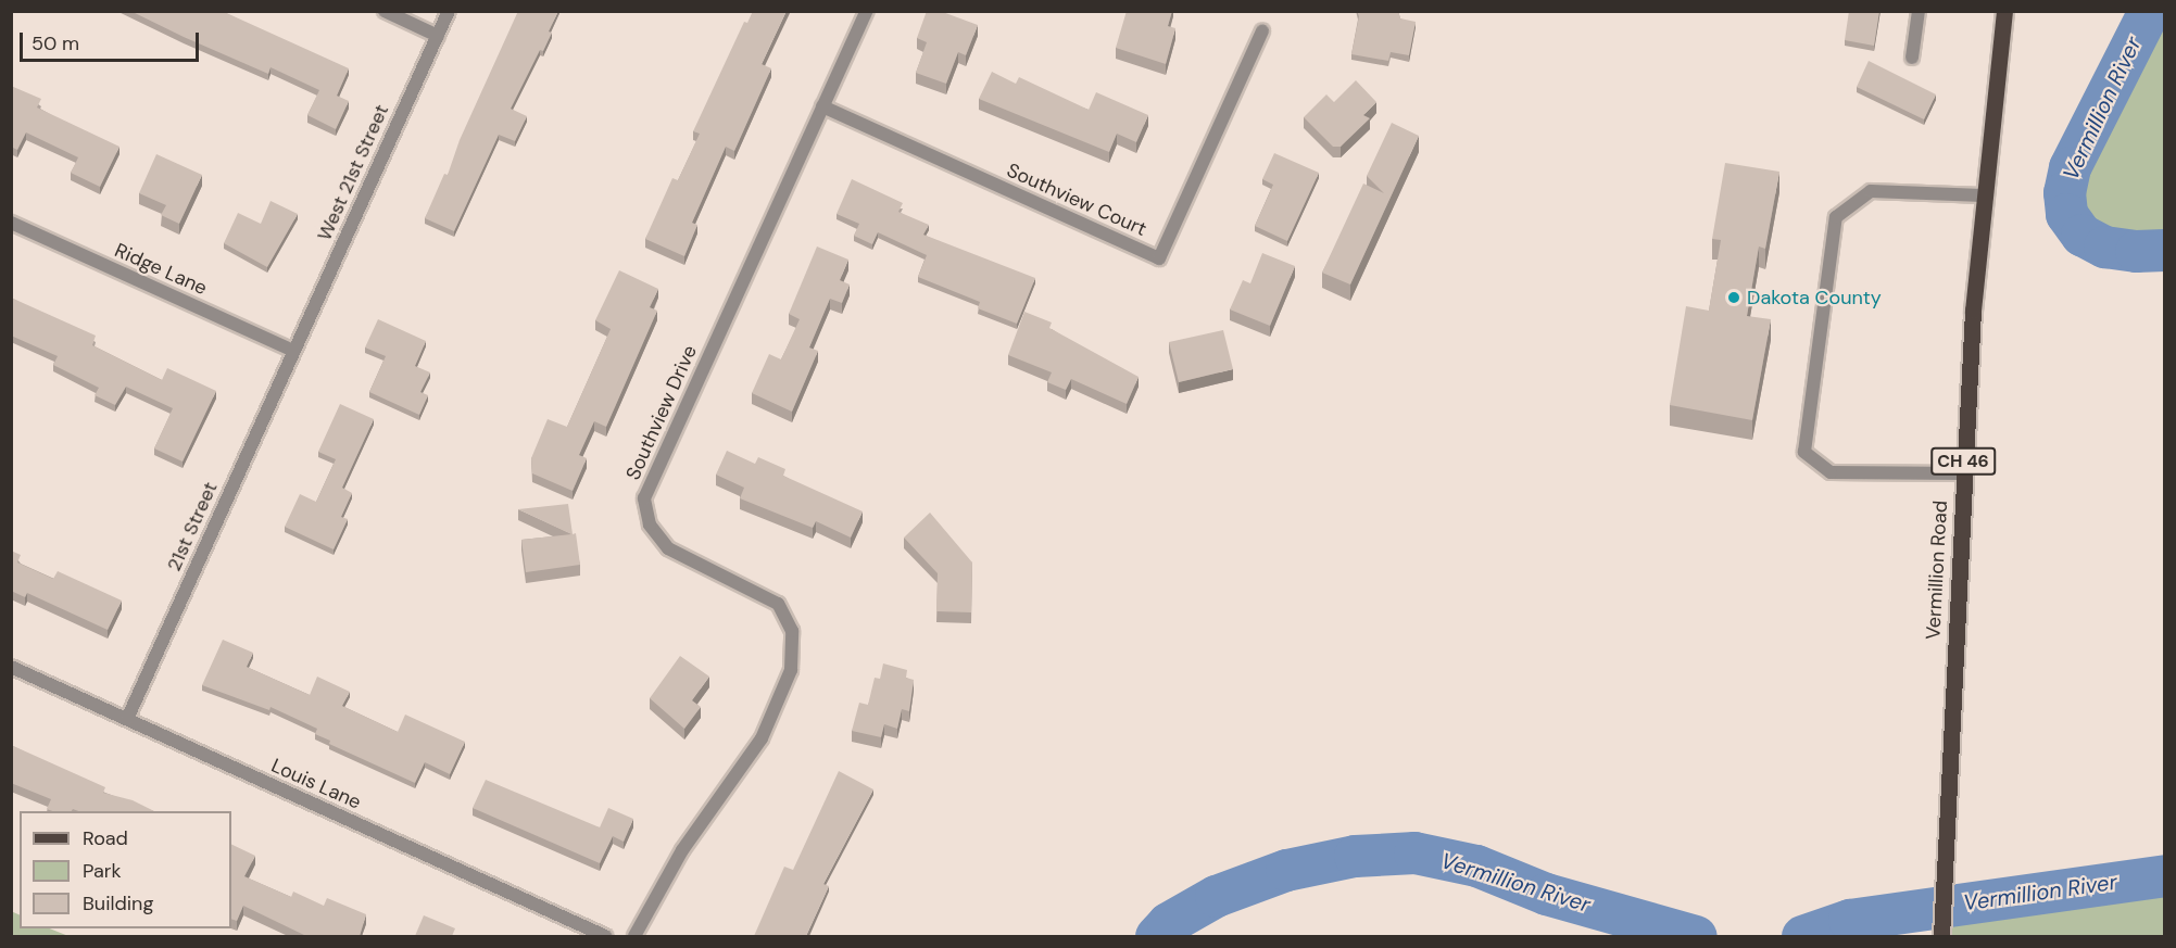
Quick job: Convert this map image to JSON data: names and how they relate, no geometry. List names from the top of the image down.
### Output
{
  "streets": {
    "main road": ["CH 46", "Vermillion Road"],
    "street": [
      "West 21st Street",
      "Southview Court",
      "Ridge Lane",
      "Southview Drive",
      "21st Street",
      "Louis Lane"
    ]
  },
  "crossings": [
    ["West 21st Street", "Ridge Lane"],
    ["West 21st Street", "21st Street"],
    ["Southview Court", "Southview Drive"],
    ["Ridge Lane", "21st Street"],
    ["21st Street", "Louis Lane"]
  ],
  "water": ["Vermillion River"],
  "places": ["Dakota County"],
  "legend": ["Road", "Park", "Building"],
  "scale_bar": "50 m"
}
